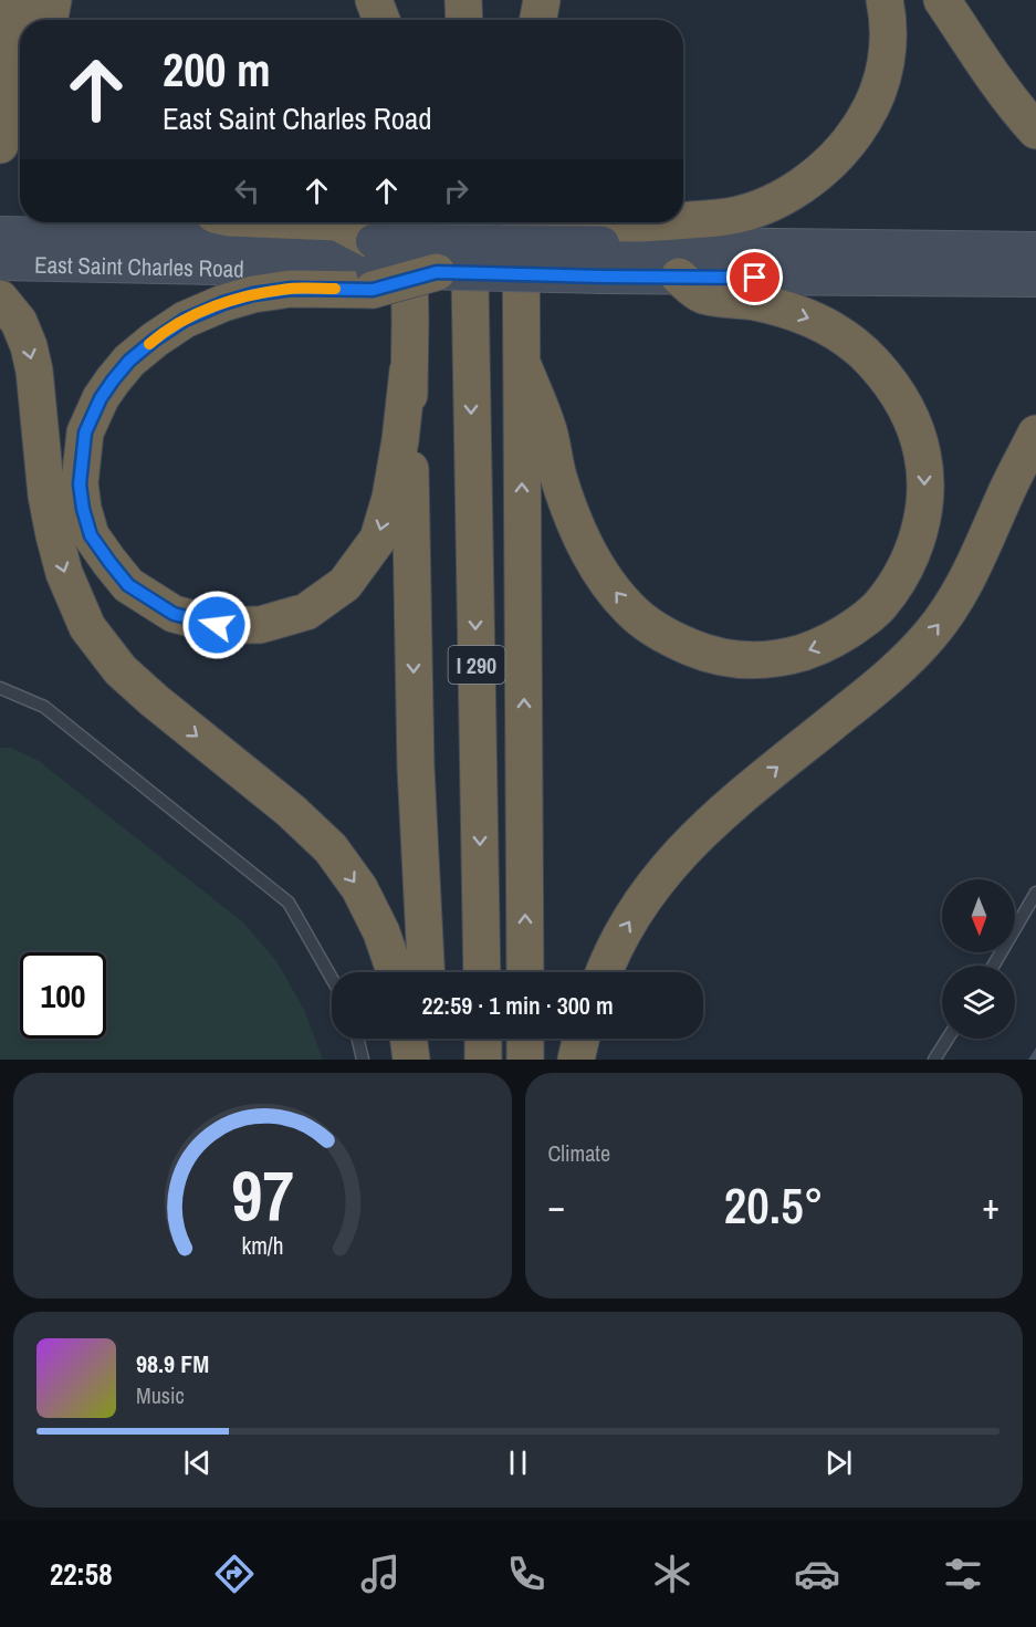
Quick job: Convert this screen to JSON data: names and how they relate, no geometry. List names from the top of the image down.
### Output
{
  "streets": {
    "highway": ["I 290"],
    "main road": ["East Saint Charles Road"]
  },
  "north": "bottom",
  "page": {
    "turn": ["200 m", "East Saint Charles Road"],
    "limit": "100",
    "trip": "22:59 · 1 min · 300 m",
    "tile": "Climate",
    "heat": ["−", "20.5°", "+"],
    "song": ["98.9 FM", "Music"],
    "tabs": "22:58",
    "gauge": ["97", "km/h"]
  }
}
